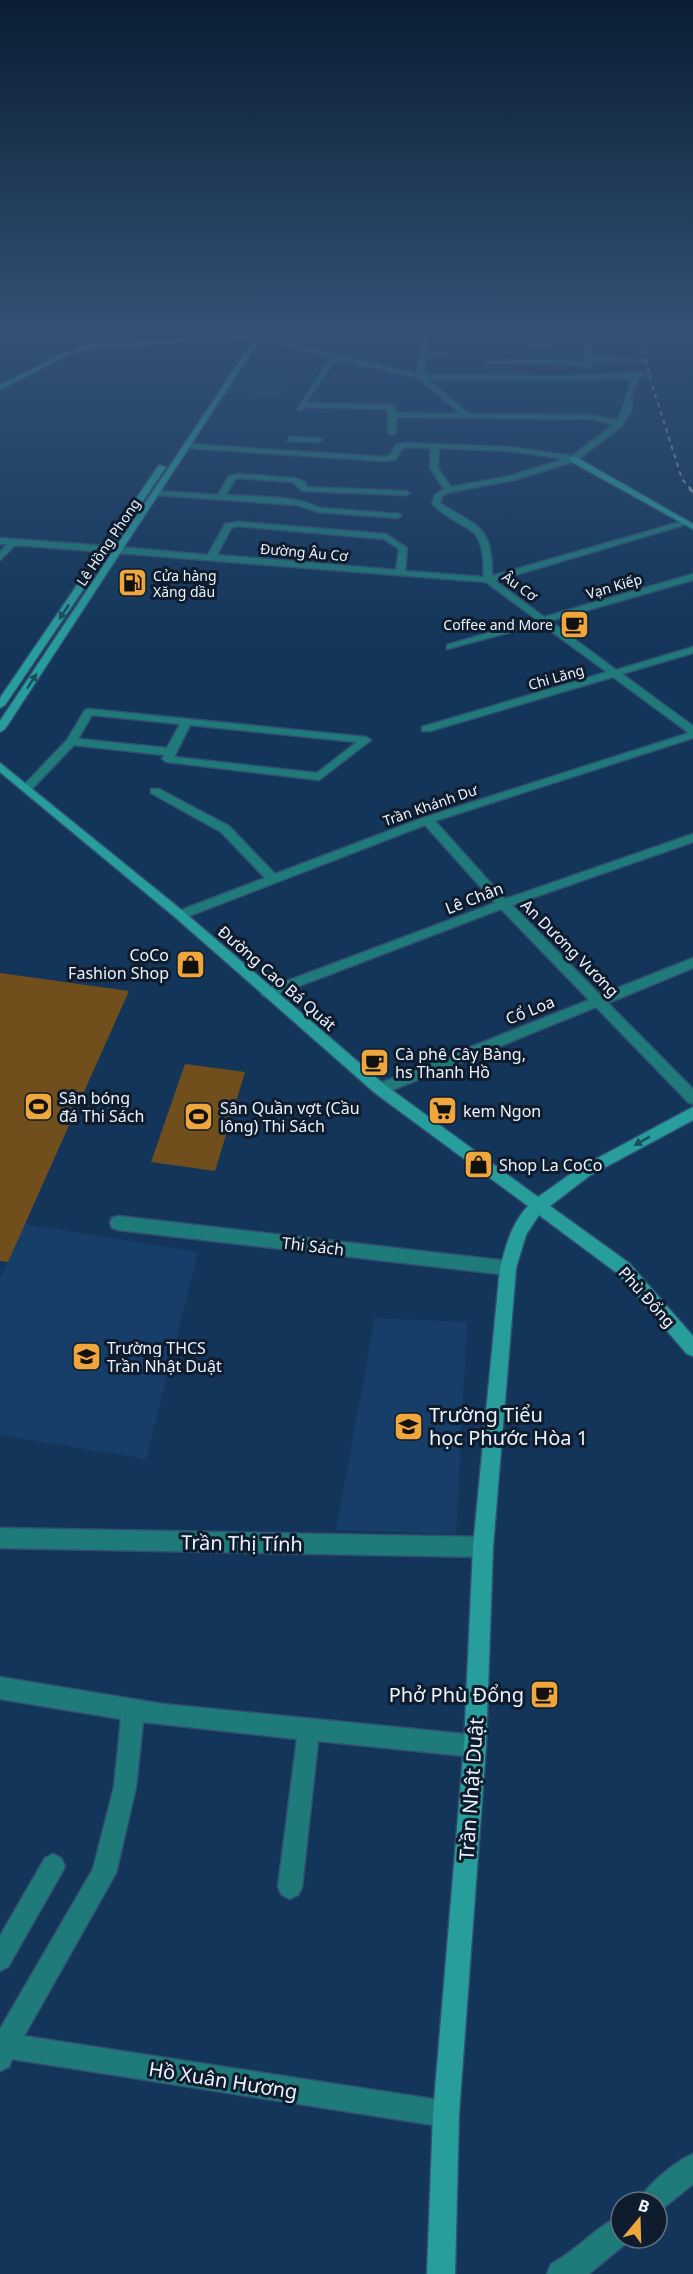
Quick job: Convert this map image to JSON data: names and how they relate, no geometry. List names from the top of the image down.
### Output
{
  "streets": {
    "main road": [
      "Lê Hồng Phong",
      "Đường Cao Bá Quát",
      "Phù Đổng",
      "Trần Nhật Duật"
    ],
    "street": [
      "Đường Âu Cơ",
      "Âu Cơ",
      "Vạn Kiếp",
      "Chi Lăng",
      "Trần Khánh Dư",
      "Lê Chân",
      "An Dương Vương",
      "Cổ Loa",
      "Thi Sách",
      "Trần Thị Tính",
      "Hồ Xuân Hương"
    ]
  },
  "crossings": [
    ["Lê Hồng Phong", "Đường Âu Cơ"],
    ["Đường Âu Cơ", "Âu Cơ"],
    ["Âu Cơ", "Vạn Kiếp"],
    ["Âu Cơ", "Chi Lăng"],
    ["Âu Cơ", "Trần Khánh Dư"],
    ["Trần Khánh Dư", "An Dương Vương"],
    ["Trần Khánh Dư", "Đường Cao Bá Quát"],
    ["Lê Chân", "An Dương Vương"],
    ["Lê Chân", "Đường Cao Bá Quát"],
    ["An Dương Vương", "Cổ Loa"],
    ["Đường Cao Bá Quát", "Cổ Loa"],
    ["Đường Cao Bá Quát", "Phù Đổng"],
    ["Đường Cao Bá Quát", "Trần Nhật Duật"],
    ["Thi Sách", "Trần Nhật Duật"],
    ["Phù Đổng", "Trần Nhật Duật"],
    ["Trần Thị Tính", "Trần Nhật Duật"],
    ["Trần Nhật Duật", "Hồ Xuân Hương"]
  ],
  "places": {
    "fuel station": ["Cửa hàng Xăng dầu"],
    "cafe": ["Coffee and More", "Cà phê Cây Bàng, hs Thanh Hồ", "Phở Phù Đổng"],
    "shop": ["CoCo Fashion Shop", "Shop La CoCo"],
    "sports": ["Sân bóng đá Thi Sách", "Sân Quần vợt (Cầu lông) Thi Sách"],
    "supermarket": ["kem Ngon"],
    "school or university": ["Trường THCS Trần Nhật Duật", "Trường Tiểu học Phước Hòa 1"]
  },
  "north": "top"
}
